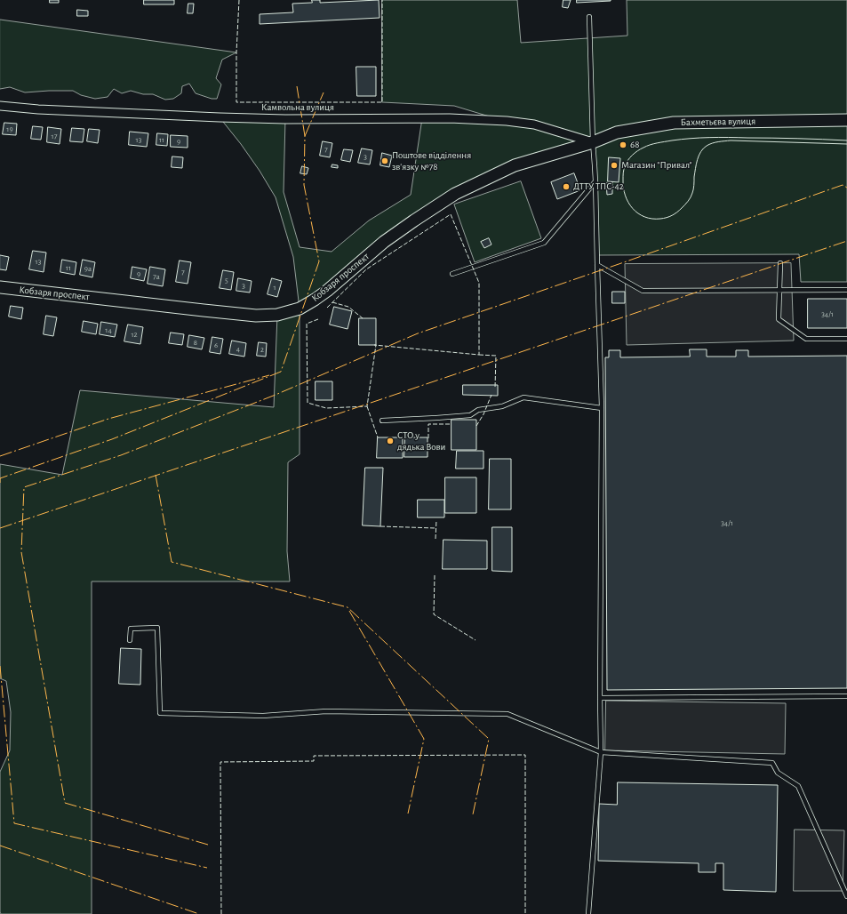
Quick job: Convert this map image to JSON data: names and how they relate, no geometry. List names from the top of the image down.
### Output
{
  "streets": {
    "main road": ["Бахметьєва вулиця", "Кобзаря проспект"],
    "street": ["Камвольна вулиця"]
  },
  "crossings": [
    ["Камвольна вулиця", "Бахметьєва вулиця"],
    ["Камвольна вулиця", "Кобзаря проспект"],
    ["Бахметьєва вулиця", "Кобзаря проспект"]
  ],
  "places": [
    "68",
    "Поштове відділення зв'язку №78",
    "Магазин \"Привал\"",
    "ДТТУ ТПС-42",
    "СТО у дядька Вови"
  ],
  "house_numbers": [
    "19",
    "17",
    "13",
    "11",
    "9",
    "7",
    "3",
    "13",
    "11",
    "9а",
    "7",
    "9",
    "7а",
    "5",
    "3",
    "1",
    "34/1",
    "14",
    "12",
    "8",
    "6",
    "4",
    "2",
    "34/1"
  ]
}
